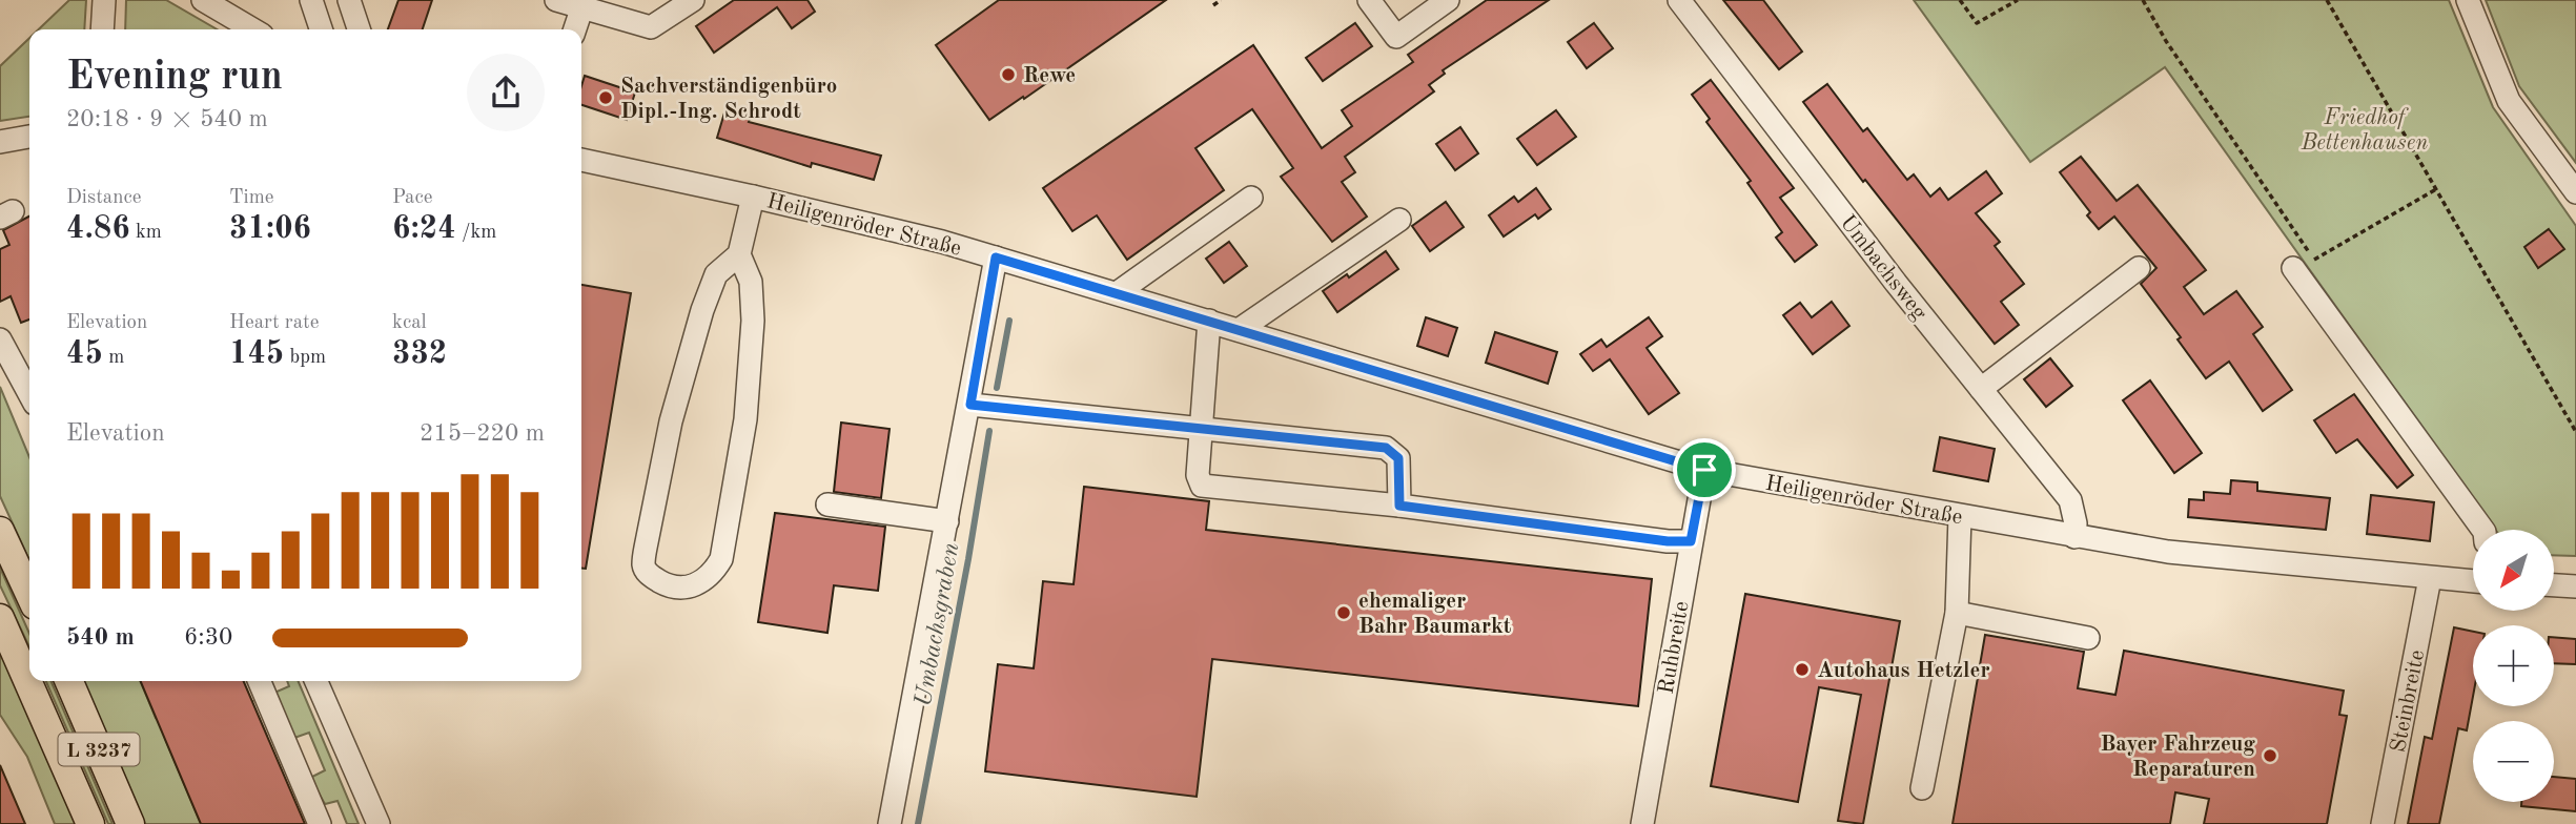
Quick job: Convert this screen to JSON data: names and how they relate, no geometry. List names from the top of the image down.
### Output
{
  "streets": {
    "main road": ["L 3237"],
    "street": [
      "Heiligenröder Straße",
      "Umbachsweg",
      "Ruhbreite",
      "Steinbreite"
    ]
  },
  "crossings": [
    ["Heiligenröder Straße", "Umbachsweg"],
    ["Heiligenröder Straße", "Ruhbreite"],
    ["Heiligenröder Straße", "Steinbreite"]
  ],
  "water": ["Umbachsgraben"],
  "parks": ["Friedhof Bettenhausen"],
  "places": [
    "Rewe",
    "Sachverständigenbüro Dipl.-Ing. Schrodt",
    "ehemaliger Bahr Baumarkt",
    "Autohaus Hetzler",
    "Bayer Fahrzeug Reparaturen"
  ],
  "north": "bottom left",
  "page": {
    "heading": ["Evening run", "20:18 · 9 × 540 m"],
    "stats": [
      ["Distance", "4.86 km"],
      ["Time", "31:06"],
      ["Pace", "6:24 /km"],
      ["Elevation", "45 m"],
      ["Heart rate", "145 bpm"],
      ["kcal", "332"]
    ],
    "chart": ["Elevation", "215–220 m"],
    "map_buttons": ["+", "−"],
    "list": [
      {
        "name": "540 m",
        "note": "6:30"
      }
    ]
  }
}
